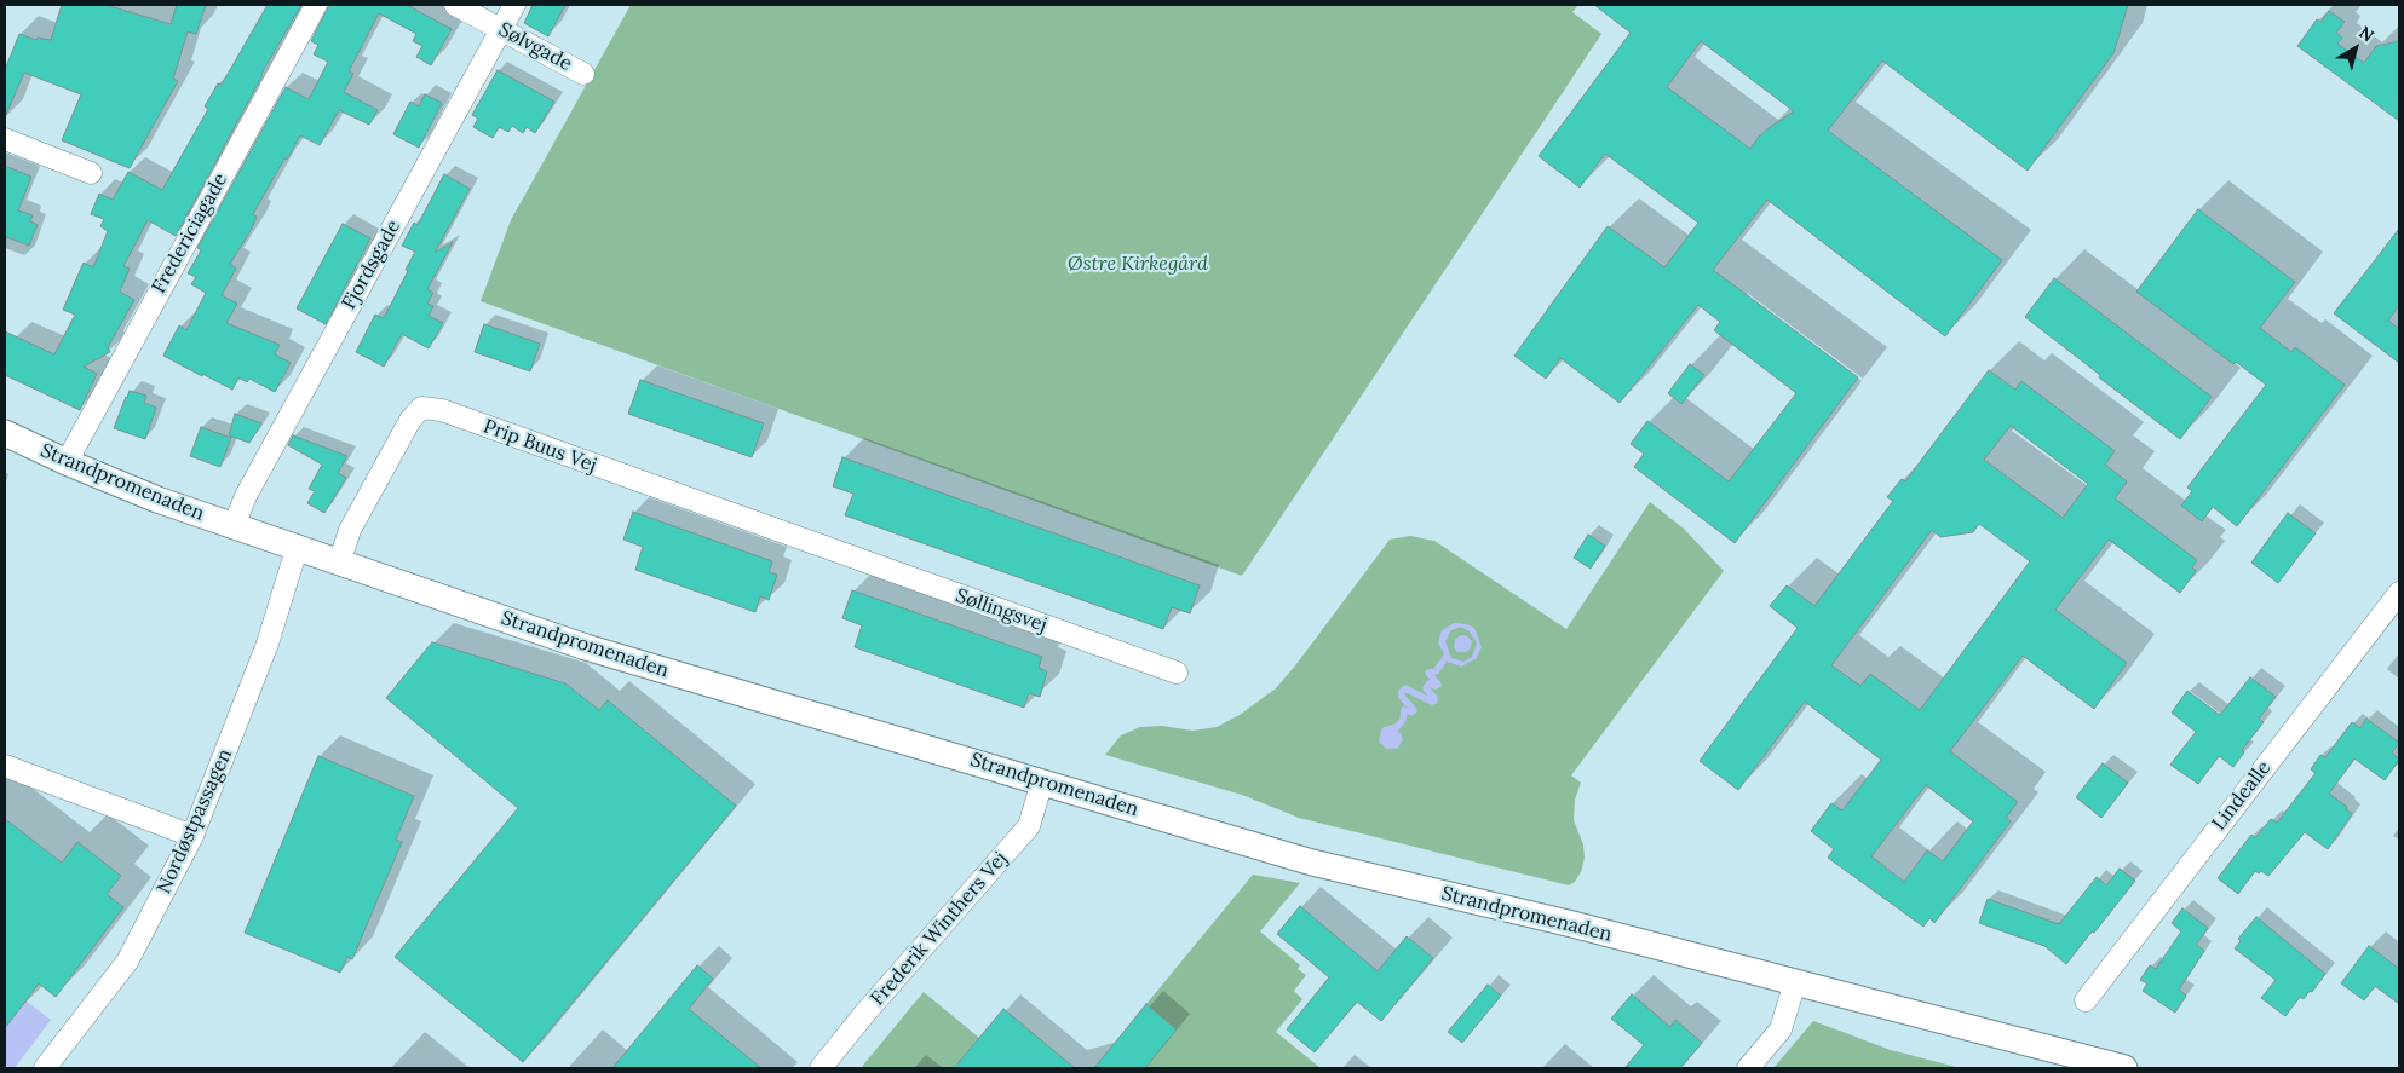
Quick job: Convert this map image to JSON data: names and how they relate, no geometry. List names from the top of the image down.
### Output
{
  "streets": {
    "street": [
      "Sølvgade",
      "Fredericiagade",
      "Fjordsgade",
      "Prip Buus Vej",
      "Strandpromenaden",
      "Søllingsvej",
      "Lindealle",
      "Nordøstpassagen",
      "Frederik Winthers Vej"
    ]
  },
  "crossings": [
    ["Sølvgade", "Fjordsgade"],
    ["Fredericiagade", "Strandpromenaden"],
    ["Fjordsgade", "Strandpromenaden"],
    ["Prip Buus Vej", "Strandpromenaden"],
    ["Prip Buus Vej", "Søllingsvej"],
    ["Strandpromenaden", "Nordøstpassagen"],
    ["Strandpromenaden", "Frederik Winthers Vej"]
  ],
  "parks": ["Østre Kirkegård"],
  "north": "top right"
}
